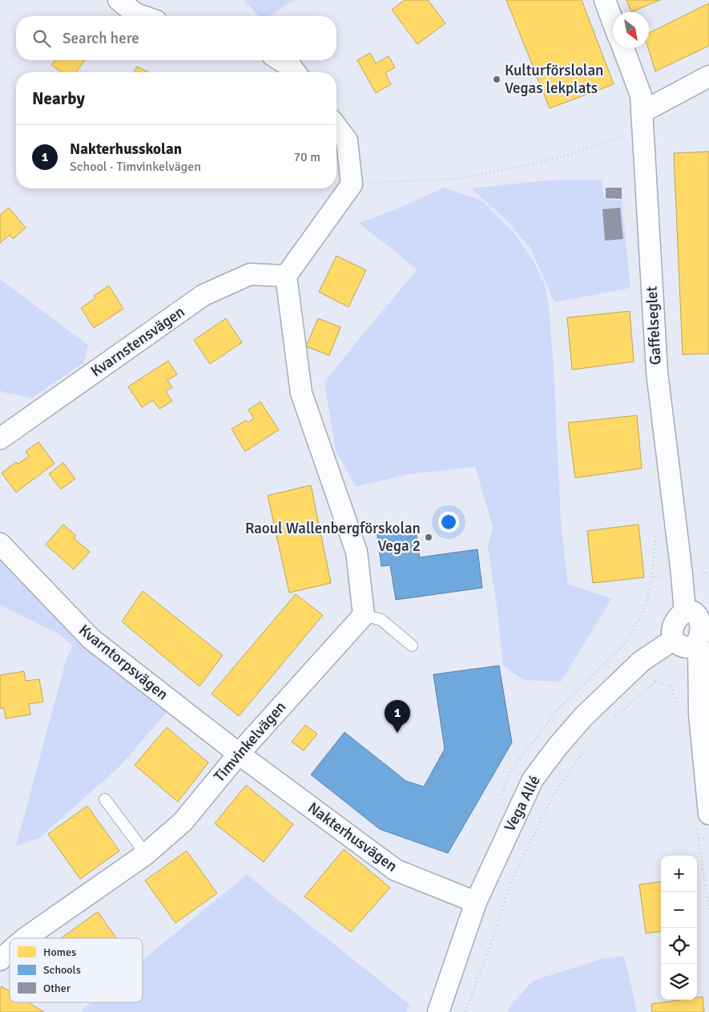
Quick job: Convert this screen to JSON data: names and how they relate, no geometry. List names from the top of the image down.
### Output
{
  "streets": {
    "street": [
      "Gaffelseglet",
      "Kvarnstensvägen",
      "Kvarntorpsvägen",
      "Timvinkelvägen",
      "Vega Allé",
      "Nakterhusvägen"
    ]
  },
  "crossings": [
    ["Gaffelseglet", "Vega Allé"],
    ["Kvarntorpsvägen", "Timvinkelvägen"],
    ["Kvarntorpsvägen", "Nakterhusvägen"],
    ["Timvinkelvägen", "Nakterhusvägen"],
    ["Vega Allé", "Nakterhusvägen"]
  ],
  "places": ["Kulturförslolan Vegas lekplats", "Raoul Wallenbergförskolan Vega 2"],
  "legend": ["Homes", "Schools", "Other"],
  "north": "bottom right",
  "page": {
    "search": "Search here",
    "heading": "Nearby",
    "list": [
      {
        "mark": "1",
        "name": "Nakterhusskolan",
        "note": "School · Timvinkelvägen",
        "value": "70 m"
      }
    ],
    "pins": "1",
    "map_buttons": ["+", "−"]
  }
}
